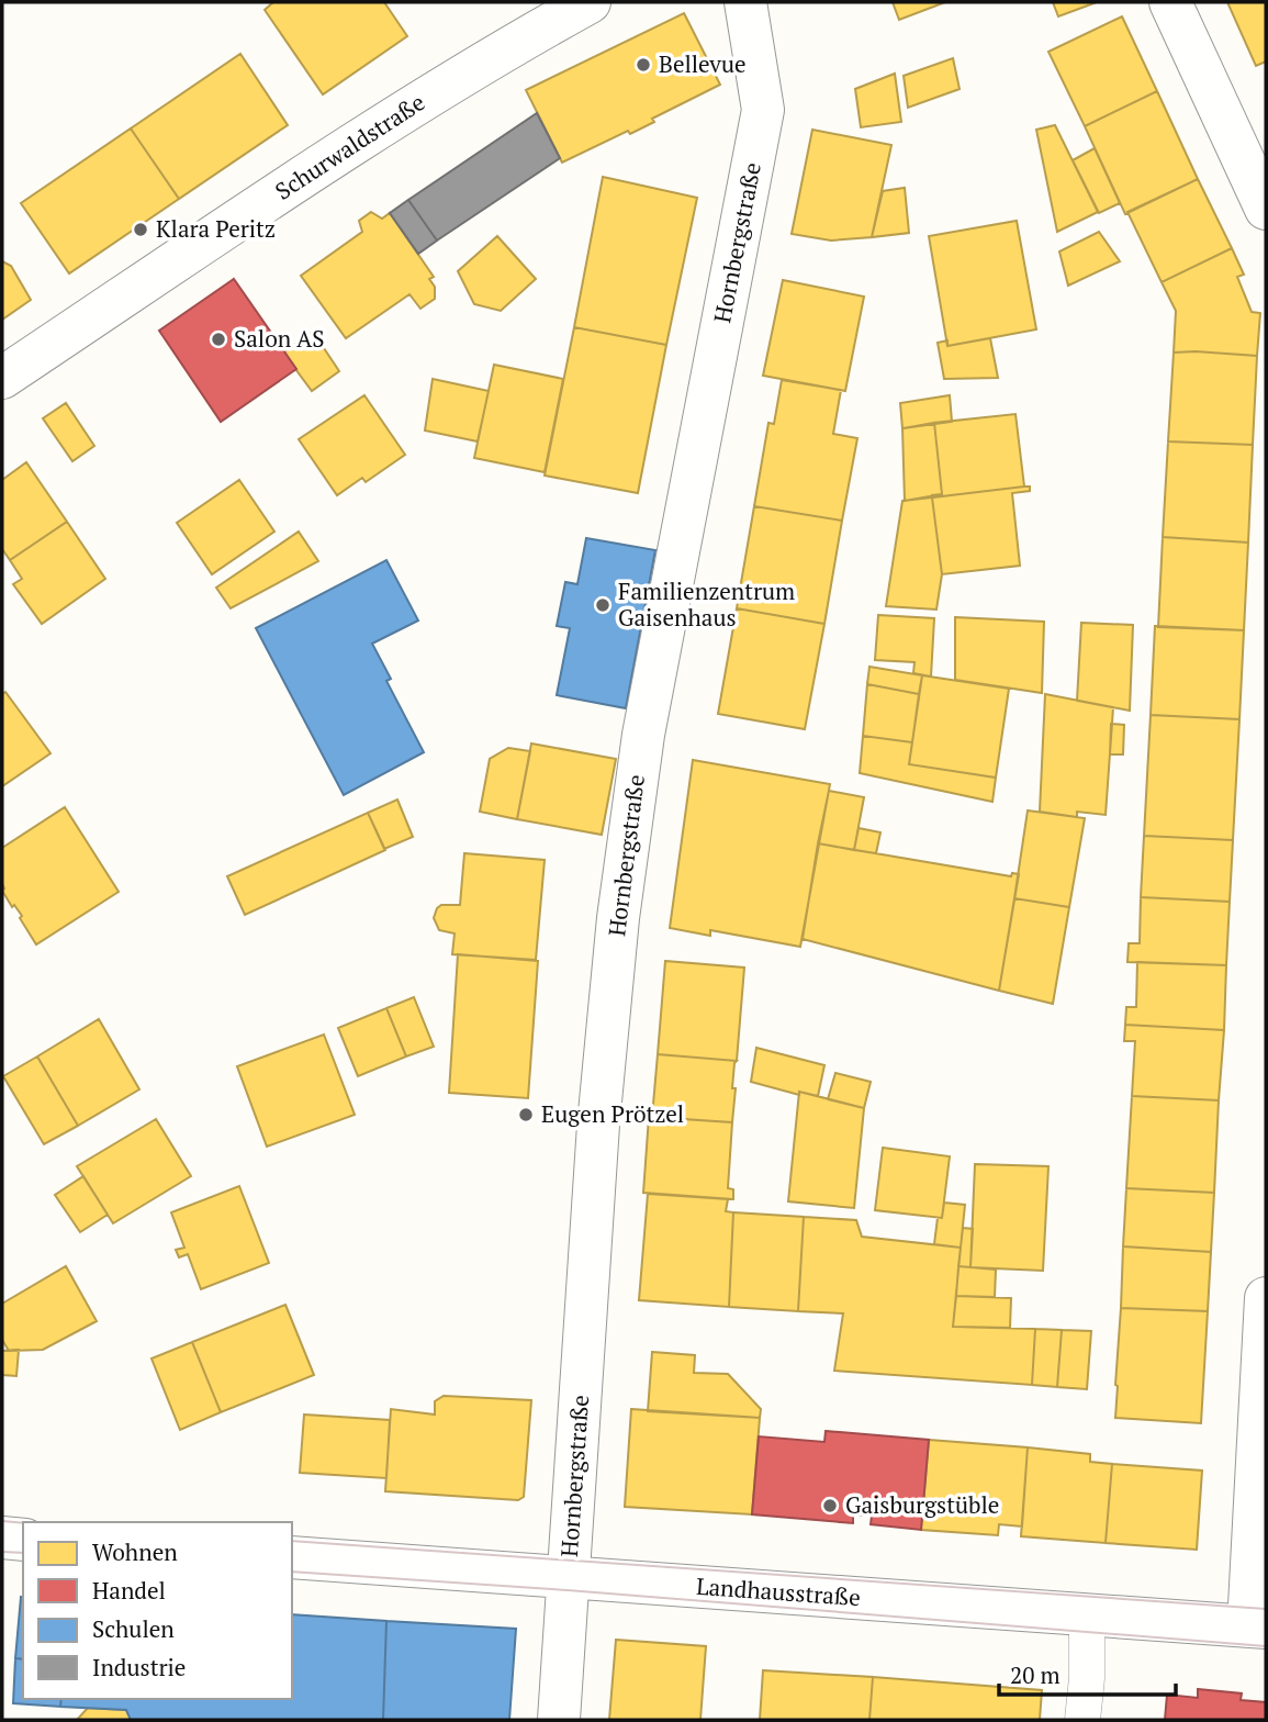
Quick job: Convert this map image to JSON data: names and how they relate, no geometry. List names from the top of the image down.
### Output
{
  "streets": {
    "street": ["Schurwaldstraße", "Hornbergstraße", "Landhausstraße"]
  },
  "crossings": [
    ["Hornbergstraße", "Landhausstraße"]
  ],
  "places": [
    "Bellevue",
    "Klara Peritz",
    "Salon AS",
    "Familienzentrum Gaisenhaus",
    "Eugen Prötzel",
    "Gaisburgstüble"
  ],
  "legend": [
    "Wohnen",
    "Handel",
    "Schulen",
    "Industrie"
  ],
  "scale_bar": "20 m"
}
